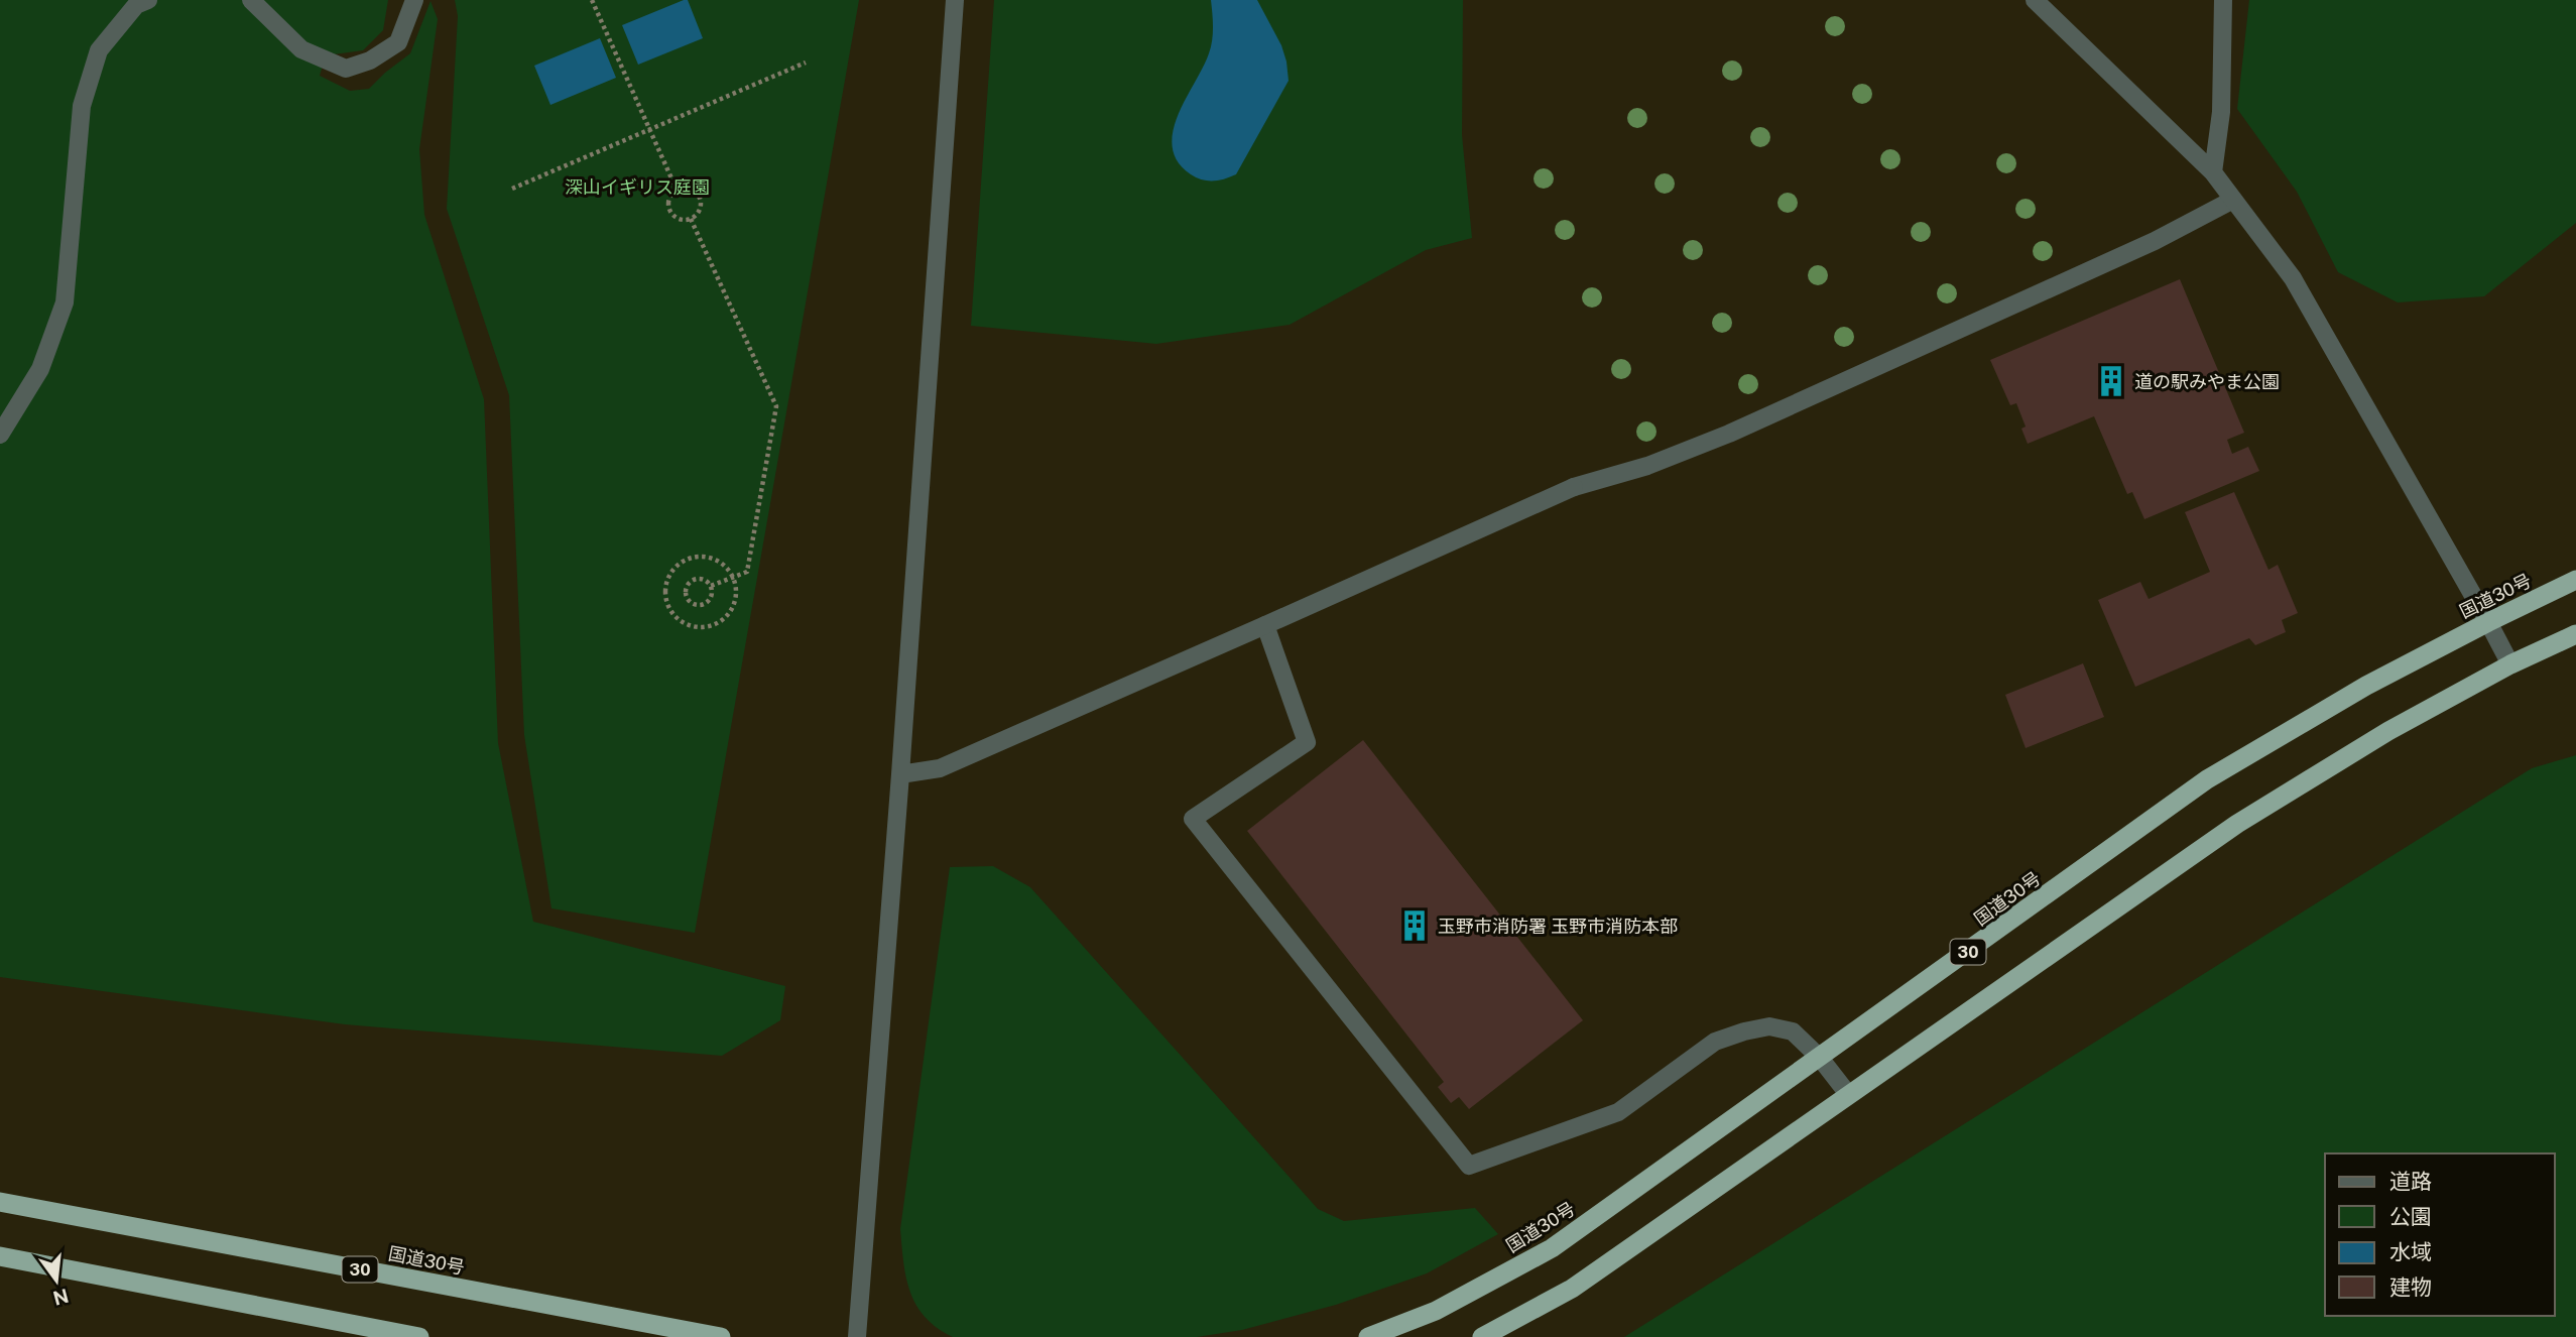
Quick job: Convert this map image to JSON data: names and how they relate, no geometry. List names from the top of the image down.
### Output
{
  "streets": {
    "highway": ["国道30号", "30"]
  },
  "parks": ["深山イギリス庭園"],
  "places": {
    "building": ["道の駅みやま公園", "玉野市消防署 玉野市消防本部"]
  },
  "legend": [
    "道路",
    "公園",
    "水域",
    "建物"
  ],
  "north": "bottom"
}
